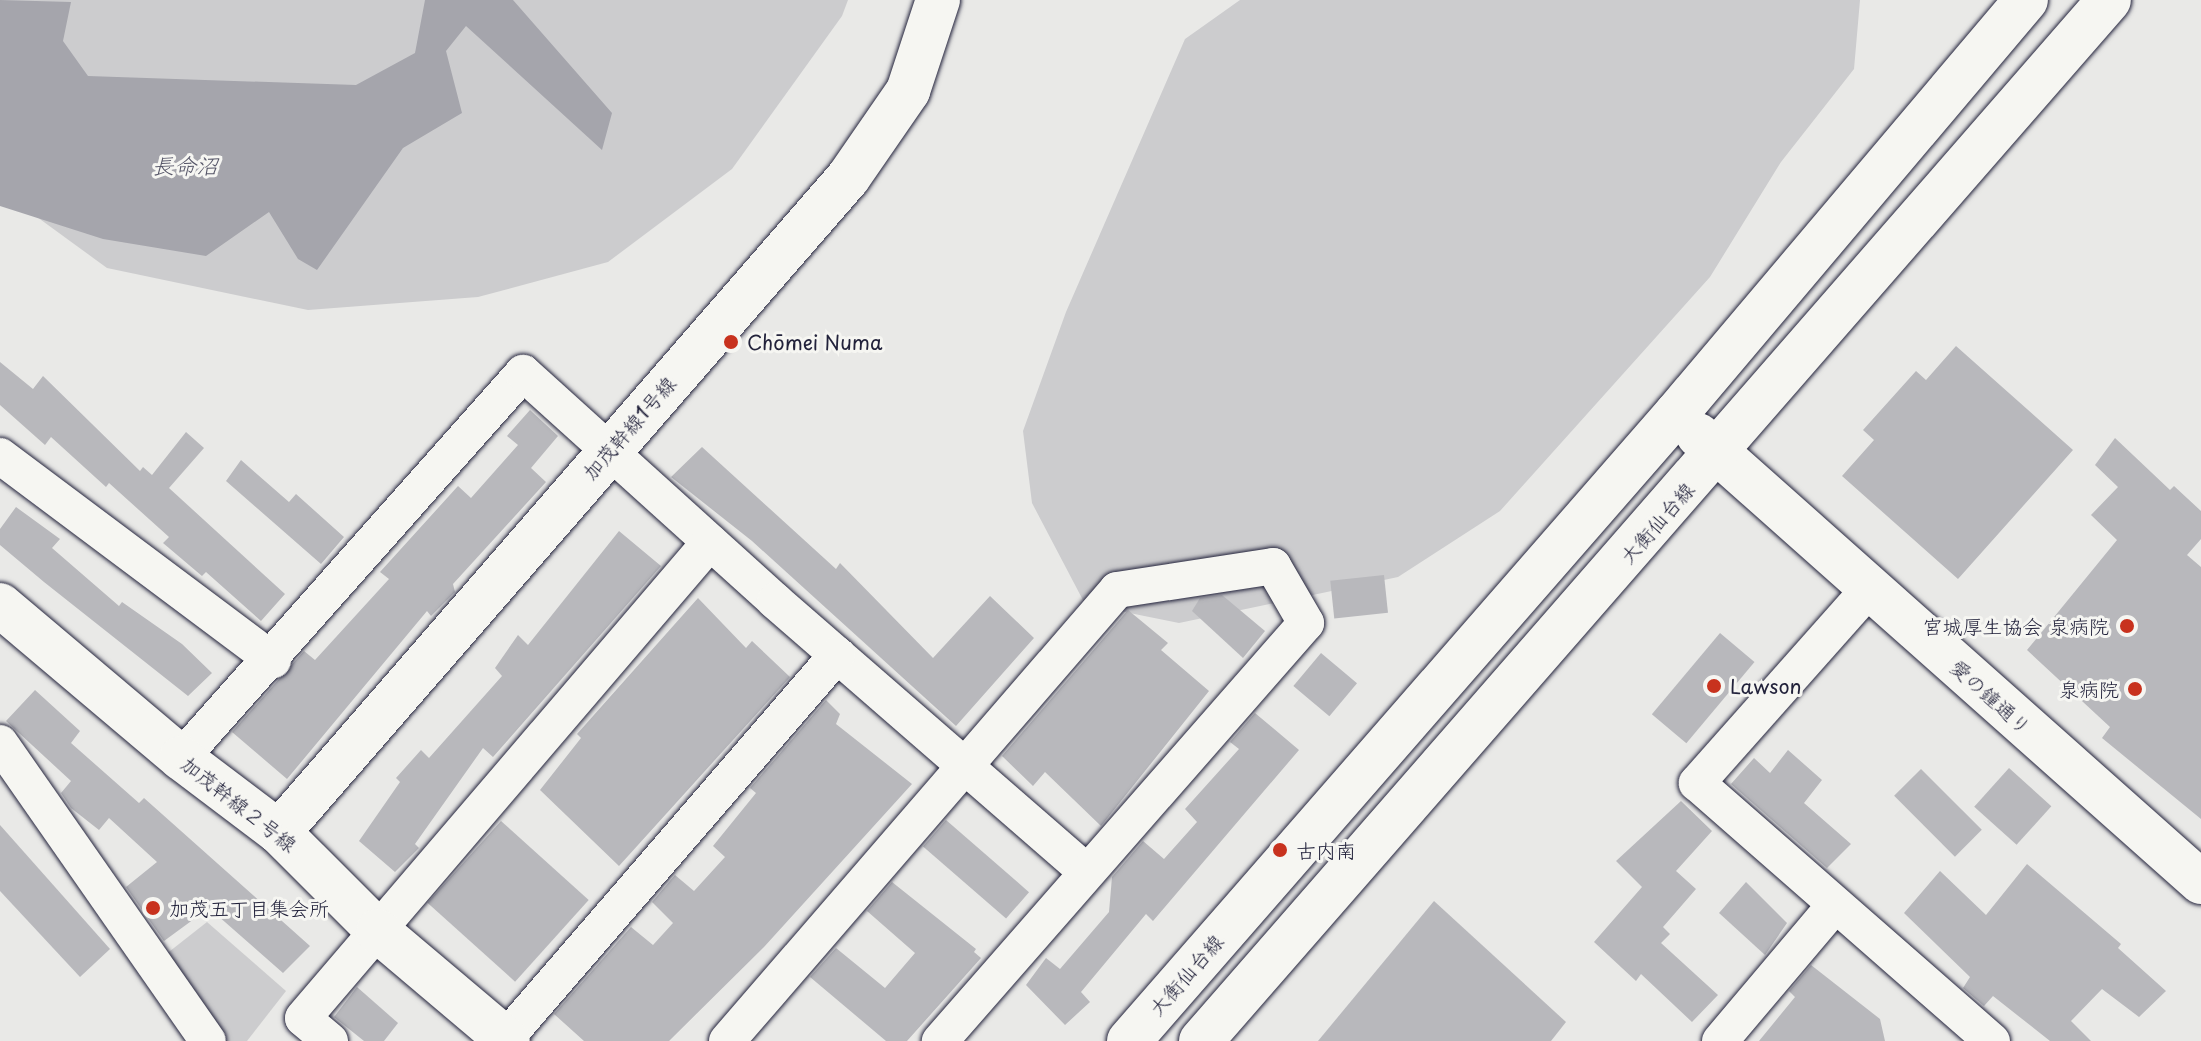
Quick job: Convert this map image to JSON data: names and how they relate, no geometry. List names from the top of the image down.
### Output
{
  "streets": {
    "main road": [
      "加茂幹線1号線",
      "大衡仙台線",
      "愛の鐘通り",
      "加茂幹線２号線"
    ]
  },
  "crossings": [
    ["加茂幹線1号線", "加茂幹線２号線"],
    ["大衡仙台線", "愛の鐘通り"]
  ],
  "water": ["長命沼"],
  "places": [
    "Chōmei Numa",
    "宮城厚生協会 泉病院",
    "Lawson",
    "泉病院",
    "古内南",
    "加茂五丁目集会所"
  ]
}
